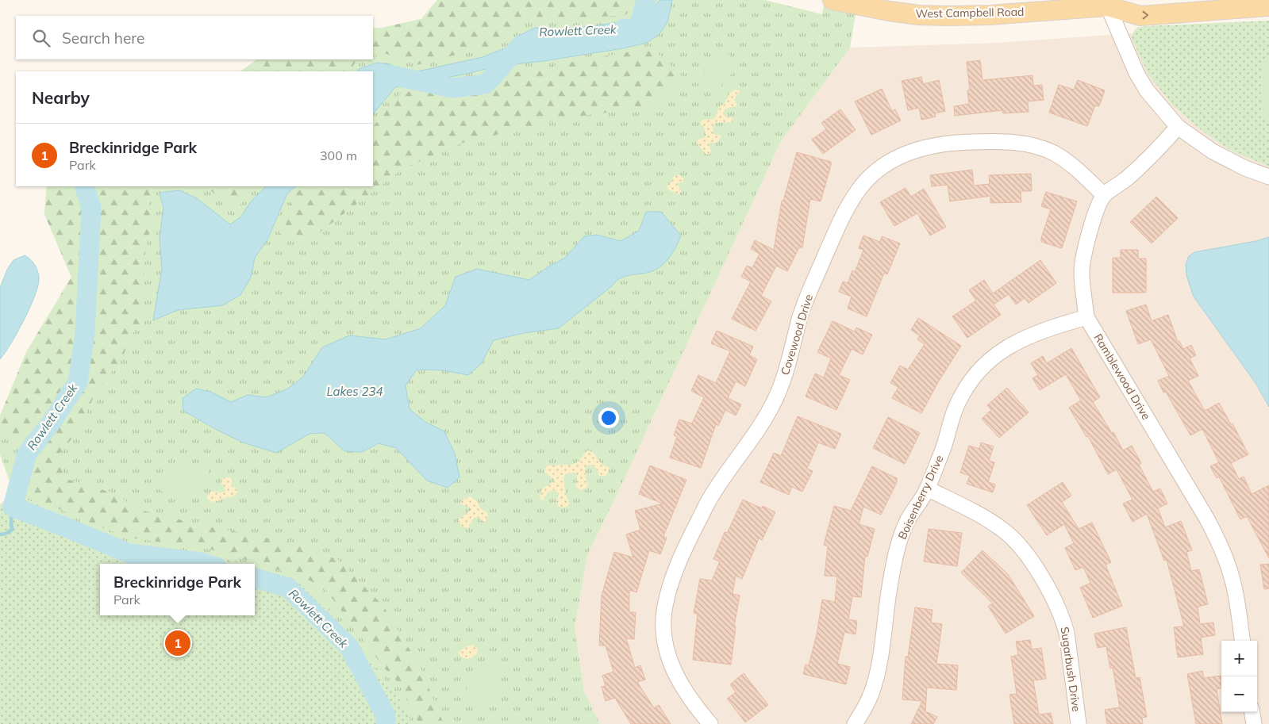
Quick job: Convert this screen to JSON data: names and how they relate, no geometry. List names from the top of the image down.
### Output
{
  "streets": {
    "main road": ["West Campbell Road"],
    "street": [
      "Covewood Drive",
      "Ramblewood Drive",
      "Boisenberry Drive",
      "Sugarbush Drive"
    ]
  },
  "crossings": [
    ["Covewood Drive", "Ramblewood Drive"],
    ["Ramblewood Drive", "Boisenberry Drive"],
    ["Boisenberry Drive", "Sugarbush Drive"]
  ],
  "one_way": ["West Campbell Road"],
  "water": ["Rowlett Creek", "Lakes 234"],
  "page": {
    "search": "Search here",
    "heading": "Nearby",
    "list": [
      {
        "mark": "1",
        "name": "Breckinridge Park",
        "note": "Park",
        "value": "300 m"
      }
    ],
    "popup": ["Breckinridge Park", "Park"],
    "pins": "1",
    "map_buttons": ["+", "−"]
  }
}
